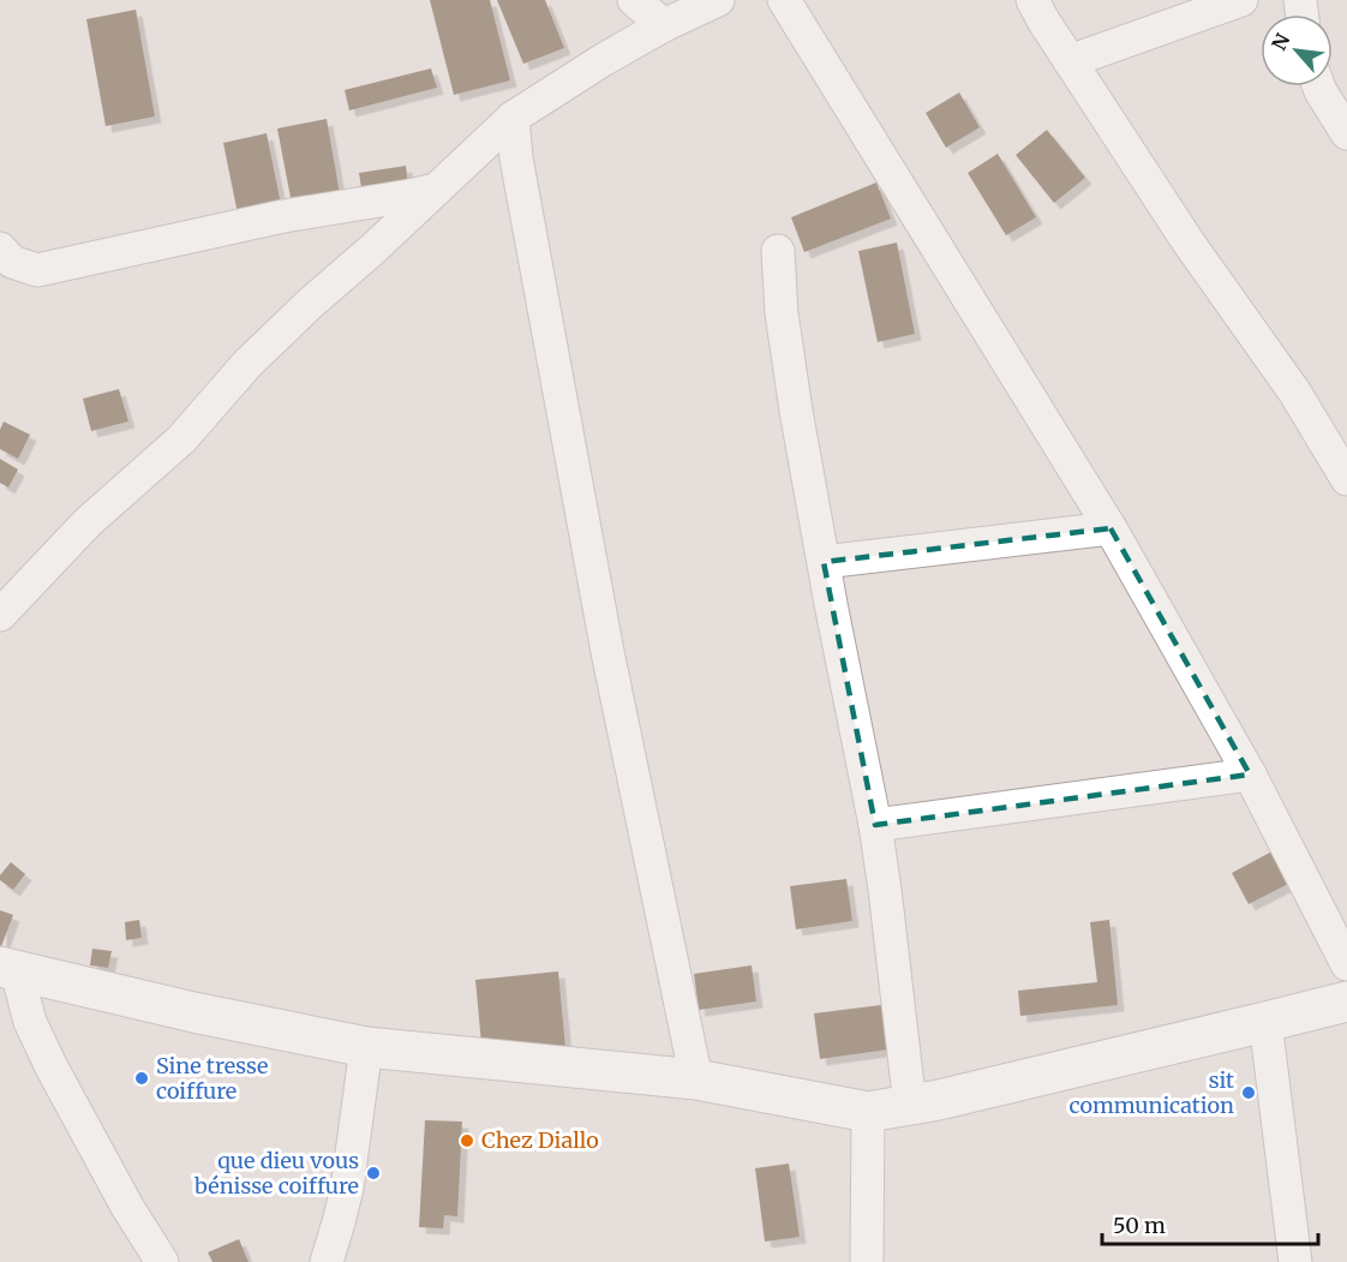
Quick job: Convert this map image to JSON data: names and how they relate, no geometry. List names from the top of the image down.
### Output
{
  "places": [
    "Sine tresse coiffure",
    "sit communication",
    "Chez Diallo",
    "que dieu vous bénisse coiffure"
  ],
  "scale_bar": "50 m",
  "north": "top left"
}
